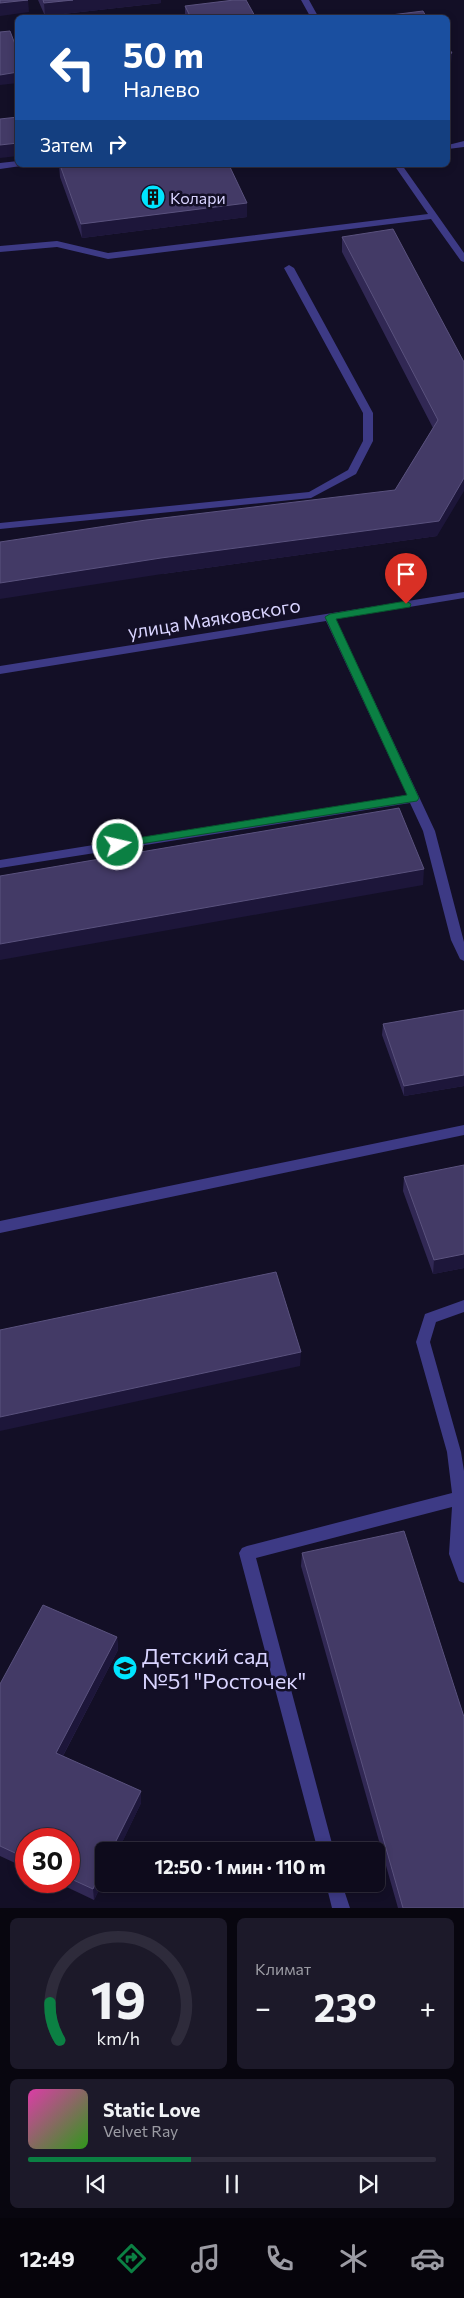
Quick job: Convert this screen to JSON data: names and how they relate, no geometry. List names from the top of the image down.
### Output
{
  "streets": {
    "street": ["улица Маяковского"]
  },
  "places": {
    "building": ["Колари"],
    "school or university": ["Детский сад №51 \"Росточек\""]
  },
  "page": {
    "turn": ["50 m", "Налево"],
    "then": "Затем",
    "limit": "30",
    "trip": "12:50 · 1 мин · 110 m",
    "tile": "Климат",
    "heat": ["−", "23°", "+"],
    "song": ["Static Love", "Velvet Ray"],
    "tabs": "12:49",
    "gauge": ["19", "km/h"]
  }
}
